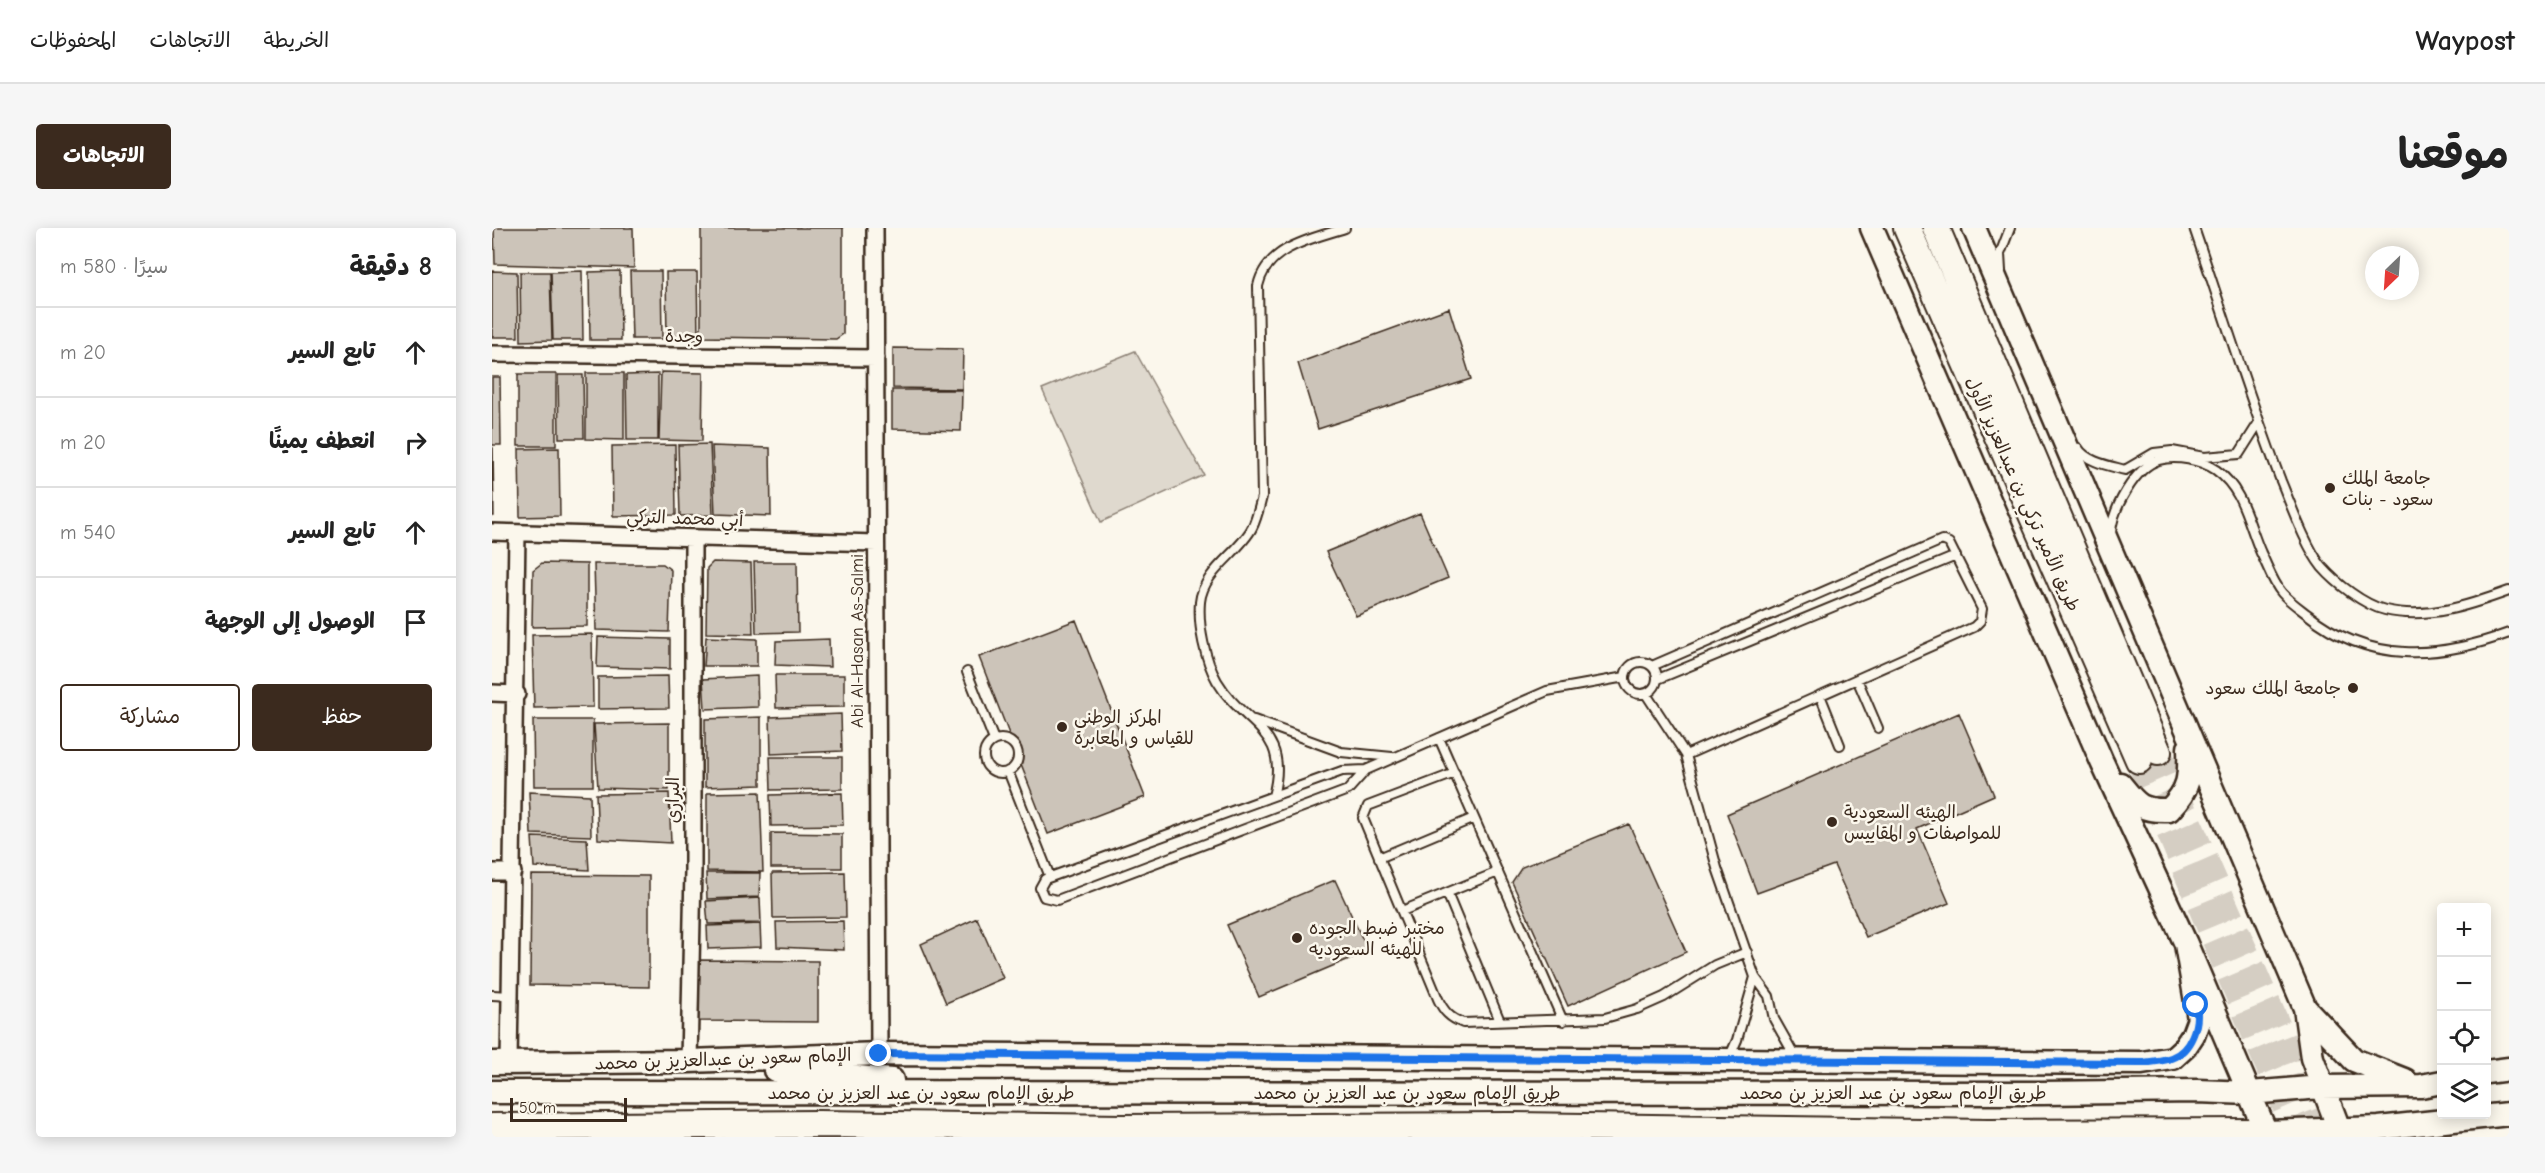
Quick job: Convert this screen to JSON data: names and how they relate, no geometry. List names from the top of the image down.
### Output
{
  "streets": {
    "main road": ["طريق الأمير تركي بن عبدالعزيز الأول", "الإمام سعود بن عبدالعزيز بن محمد", "طريق الإمام سعود بن عبد العزيز بن محمد"],
    "street": [
      "وجدة",
      "أبي محمد التركي",
      "Abi Al-Hasan As-Salmi",
      "البراري"
    ]
  },
  "crossings": [
    ["وجدة", "Abi Al-Hasan As-Salmi"],
    ["أبي محمد التركي", "Abi Al-Hasan As-Salmi"],
    ["أبي محمد التركي", "البراري"],
    ["Abi Al-Hasan As-Salmi", "الإمام سعود بن عبدالعزيز بن محمد"],
    ["البراري", "الإمام سعود بن عبدالعزيز بن محمد"]
  ],
  "places": [
    "جامعة الملك سعود - بنات",
    "جامعة الملك سعود",
    "المركز الوطني للقياس و المعابرة",
    "الهيئه السعودية للمواصفات و المقاييس",
    "مختبر ضبط الجوده للهيئه السعوديه"
  ],
  "scale_bar": "50 m",
  "north": "bottom left",
  "page": {
    "header": "Waypost",
    "nav": ["الخريطة", "الاتجاهات", "المحفوظات"],
    "title": "موقعنا",
    "buttons": [
      "الاتجاهات",
      ["حفظ", "مشاركة"]
    ],
    "heading": ["8 دقيقة", "سيرًا · 580 m"],
    "list": [
      ["تابع السير", "20 m"],
      ["انعطف يمينًا", "20 m"],
      ["تابع السير", "540 m"],
      "الوصول إلى الوجهة"
    ],
    "map_buttons": ["+", "−"],
    "scale": "50 m"
  }
}
